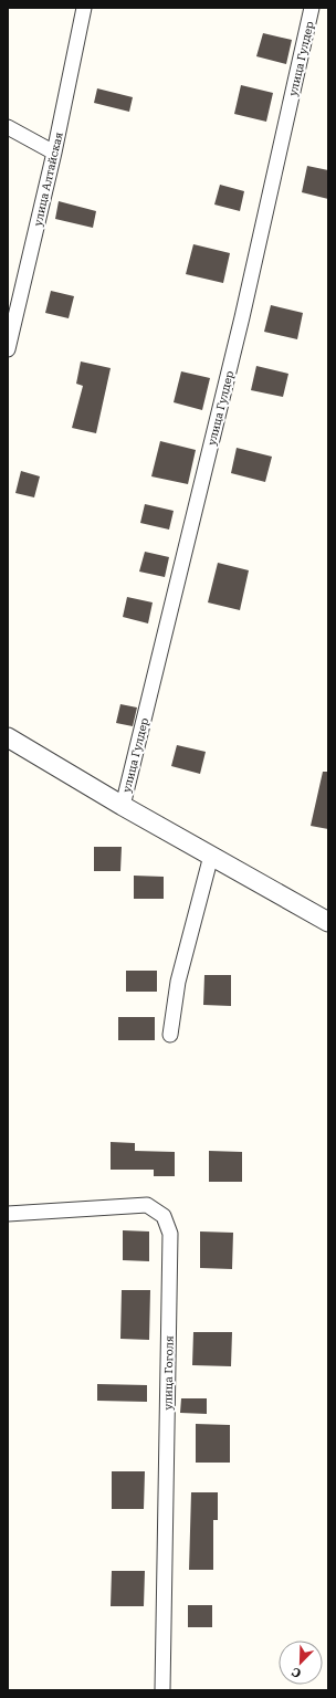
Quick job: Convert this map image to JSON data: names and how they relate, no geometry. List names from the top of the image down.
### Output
{
  "streets": {
    "street": ["улица Гулдер", "улица Алтайская", "улица Гоголя"]
  },
  "north": "bottom left"
}
